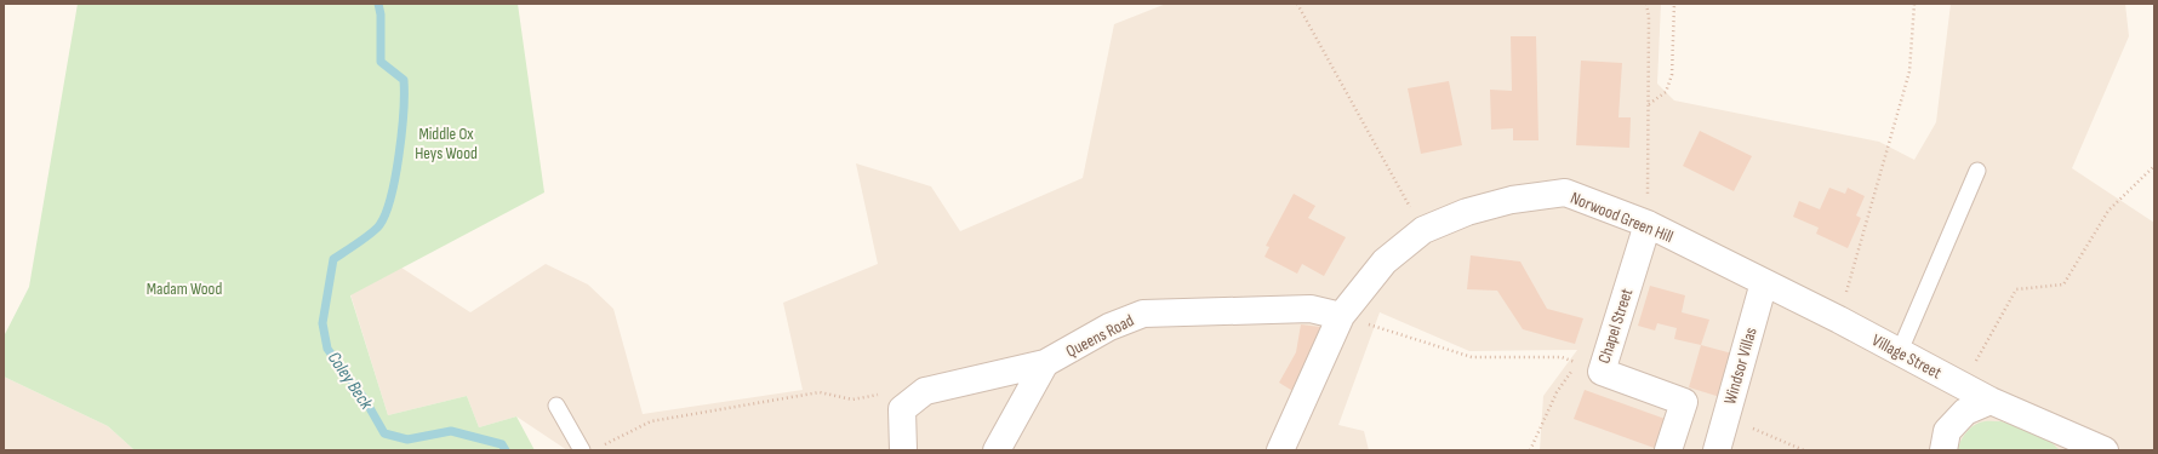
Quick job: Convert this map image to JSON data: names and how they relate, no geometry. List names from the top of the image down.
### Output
{
  "streets": {
    "street": [
      "Norwood Green Hill",
      "Chapel Street",
      "Queens Road",
      "Village Street",
      "Windsor Villas"
    ]
  },
  "crossings": [
    ["Norwood Green Hill", "Chapel Street"],
    ["Norwood Green Hill", "Queens Road"],
    ["Norwood Green Hill", "Village Street"],
    ["Village Street", "Windsor Villas"]
  ],
  "water": ["Coley Beck"],
  "parks": ["Middle Ox Heys Wood", "Madam Wood"]
}
